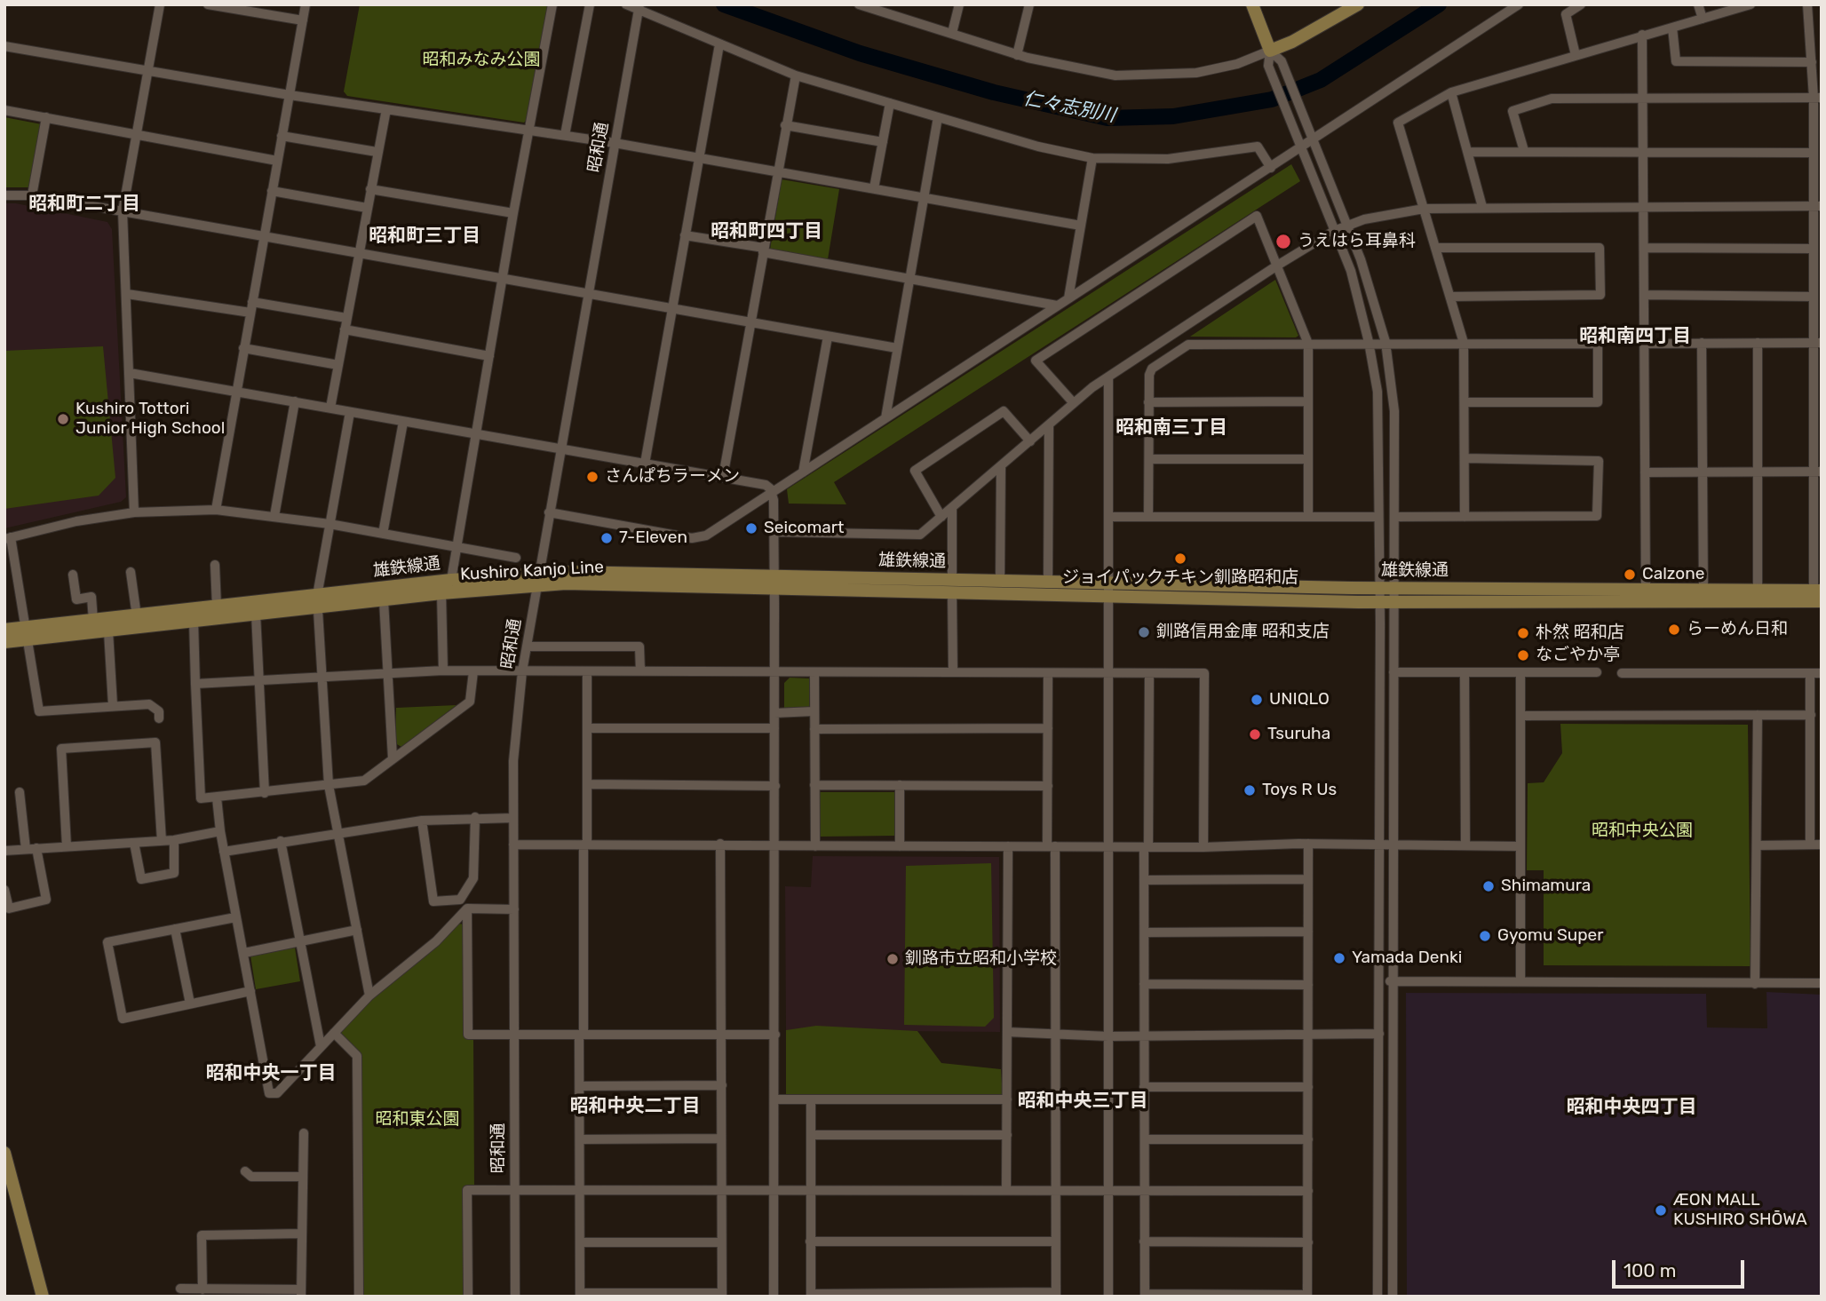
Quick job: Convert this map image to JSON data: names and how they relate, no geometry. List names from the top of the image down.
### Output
{
  "streets": {
    "main road": ["雄鉄線通", "Kushiro Kanjo Line"],
    "street": ["昭和通"]
  },
  "crossings": [
    ["昭和通", "雄鉄線通"],
    ["昭和通", "Kushiro Kanjo Line"],
    ["雄鉄線通", "Kushiro Kanjo Line"]
  ],
  "districts": [
    "昭和町二丁目",
    "昭和町四丁目",
    "昭和町三丁目",
    "昭和南四丁目",
    "昭和南三丁目",
    "昭和中央一丁目",
    "昭和中央三丁目",
    "昭和中央二丁目",
    "昭和中央四丁目"
  ],
  "water": ["仁々志別川"],
  "parks": ["昭和みなみ公園", "昭和中央公園", "昭和東公園"],
  "places": [
    "うえはら耳鼻科",
    "Kushiro Tottori Junior High School",
    "さんぱちラーメン",
    "Seicomart",
    "7-Eleven",
    "ジョイパックチキン釧路昭和店",
    "Calzone",
    "らーめん日和",
    "釧路信用金庫 昭和支店",
    "朴然 昭和店",
    "なごやか亭",
    "UNIQLO",
    "Tsuruha",
    "Toys R Us",
    "Shimamura",
    "Gyomu Super",
    "Yamada Denki",
    "釧路市立昭和小学校",
    "ÆON MALL KUSHIRO SHŌWA"
  ],
  "scale_bar": "100 m"
}
